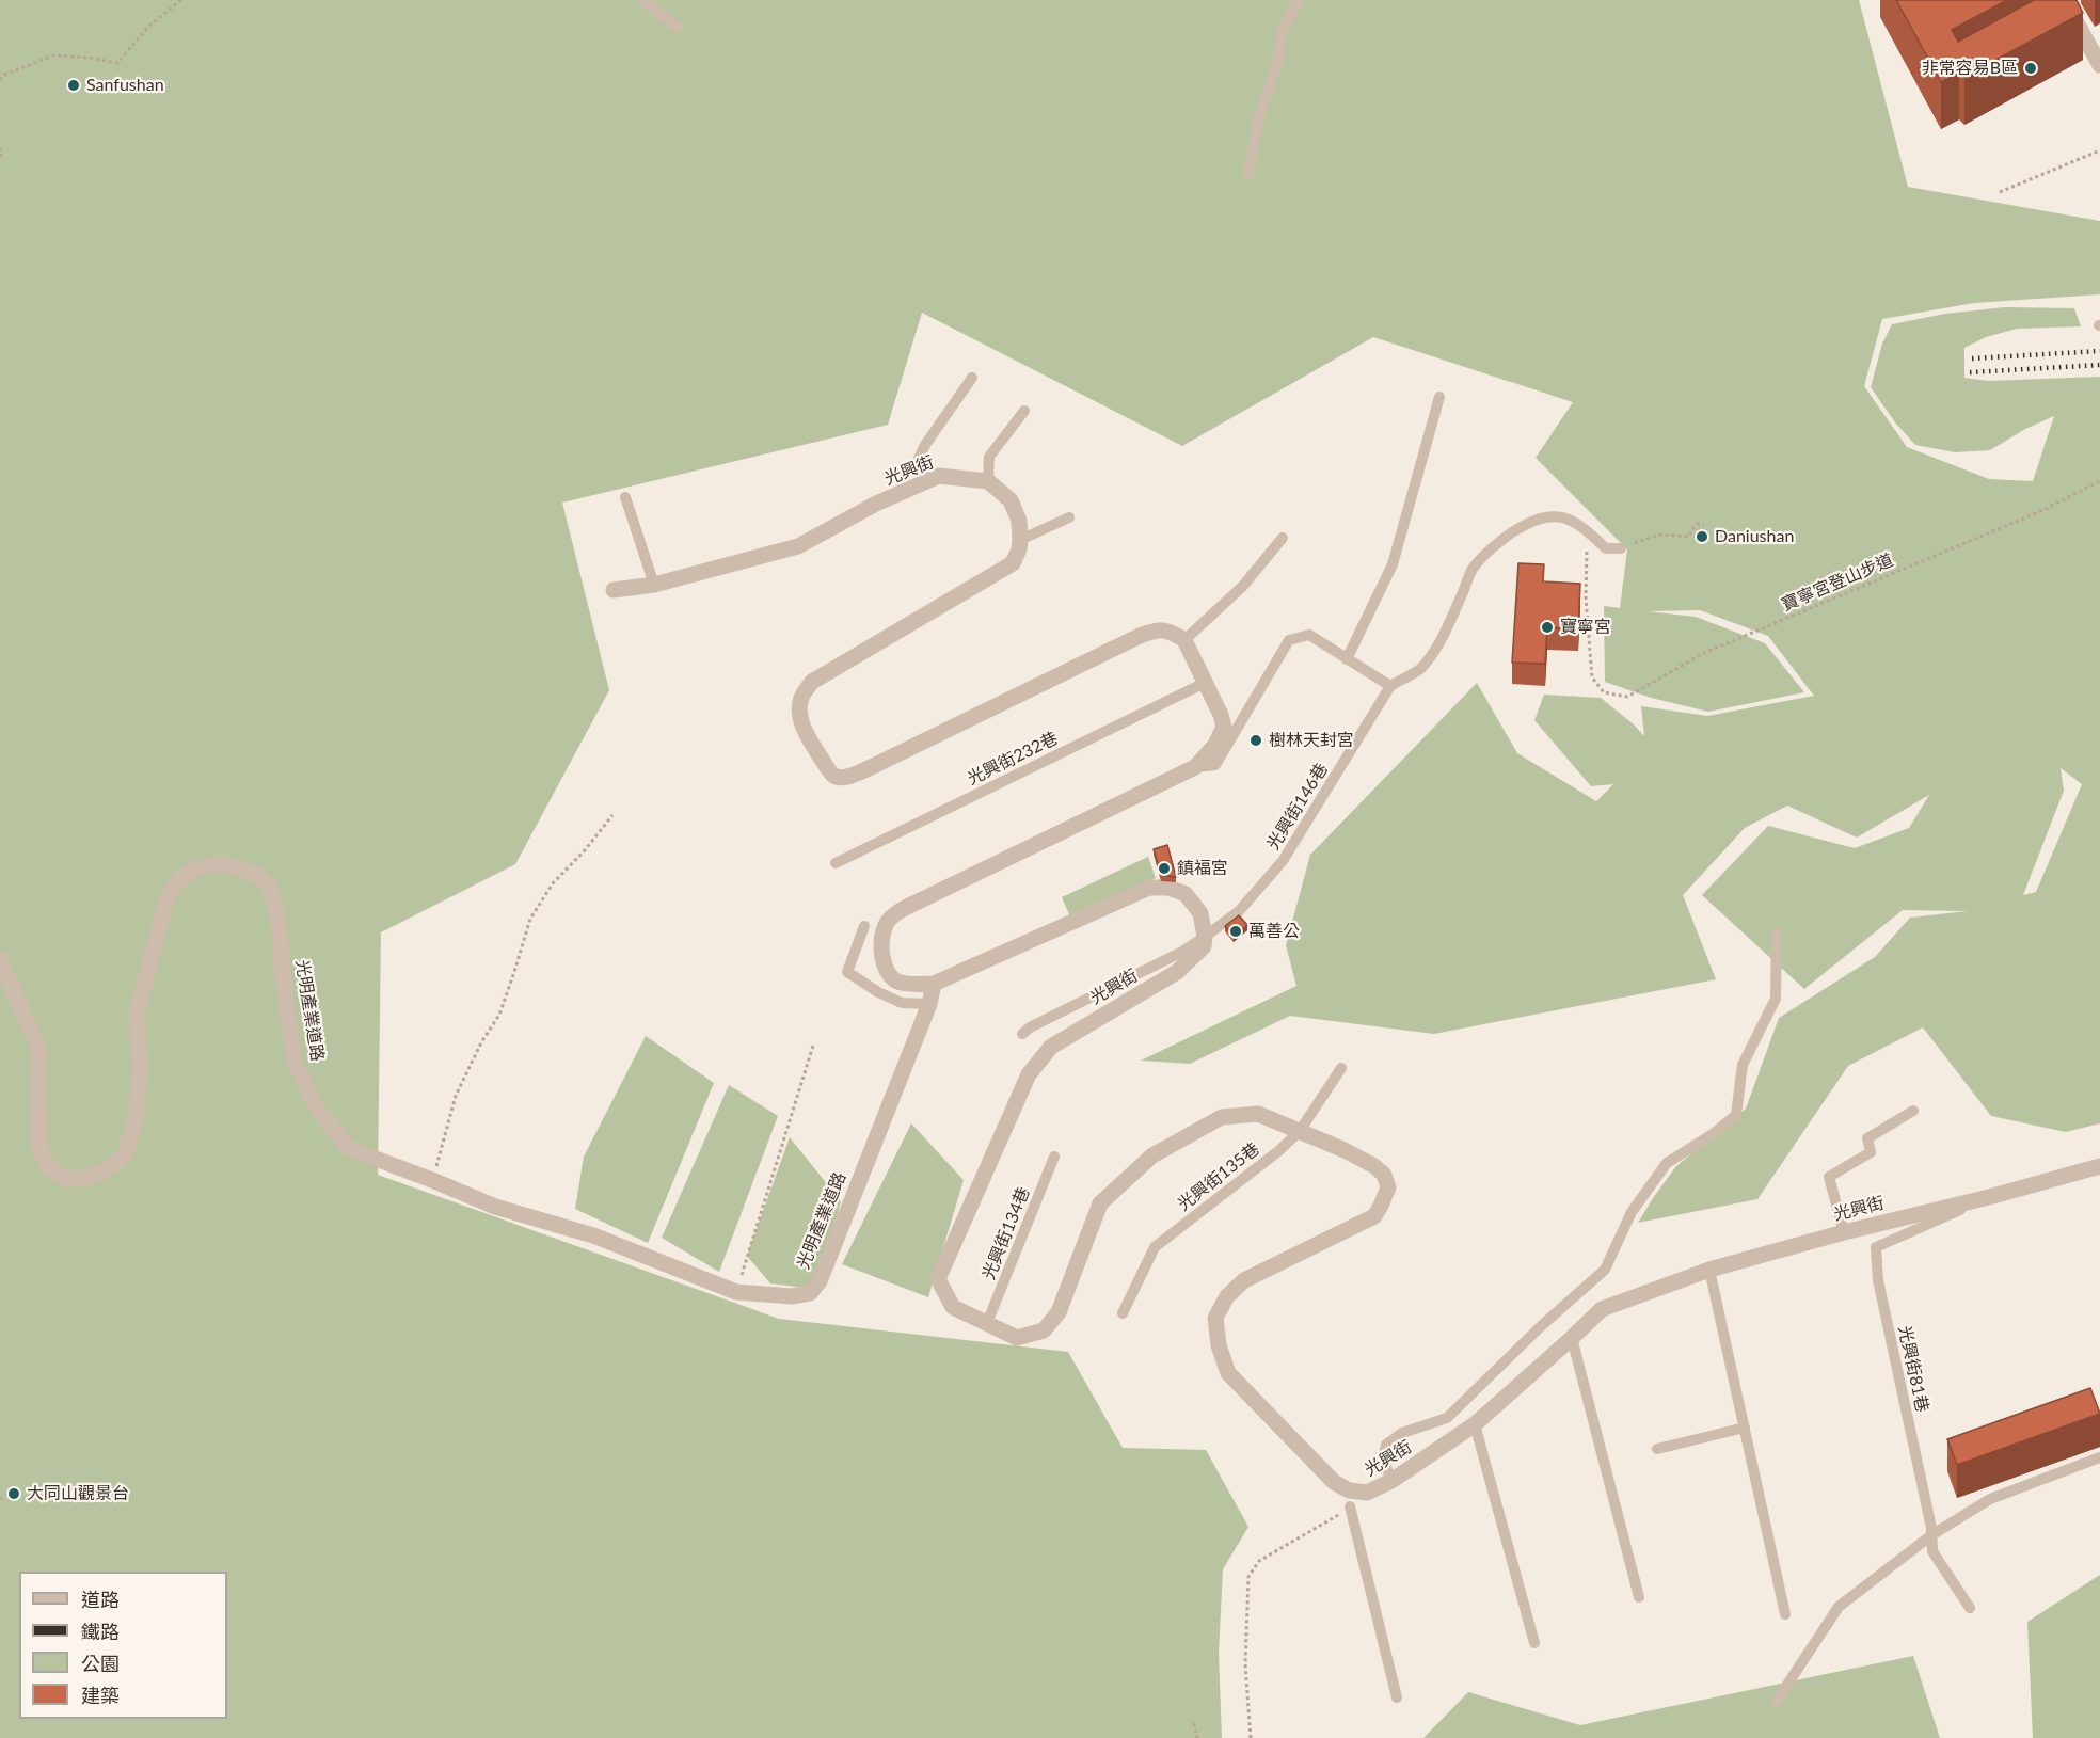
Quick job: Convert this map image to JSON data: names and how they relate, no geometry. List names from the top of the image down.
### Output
{
  "streets": {
    "street": ["光興街", "光明產業道路"],
    "lane": [
      "光興街232巷",
      "光興街146巷",
      "光興街135巷",
      "光興街134巷",
      "光興街81巷"
    ],
    "path": ["寶寧宮登山步道"]
  },
  "crossings": [
    ["光興街", "光興街146巷"],
    ["光興街", "光興街135巷"],
    ["光興街", "光興街134巷"],
    ["光興街", "光興街81巷"]
  ],
  "places": [
    "非常容易B區",
    "Sanfushan",
    "Daniushan",
    "寶寧宮",
    "樹林天封宮",
    "鎮福宮",
    "萬善公",
    "大同山觀景台"
  ],
  "legend": [
    "道路",
    "鐵路",
    "公園",
    "建築"
  ]
}
